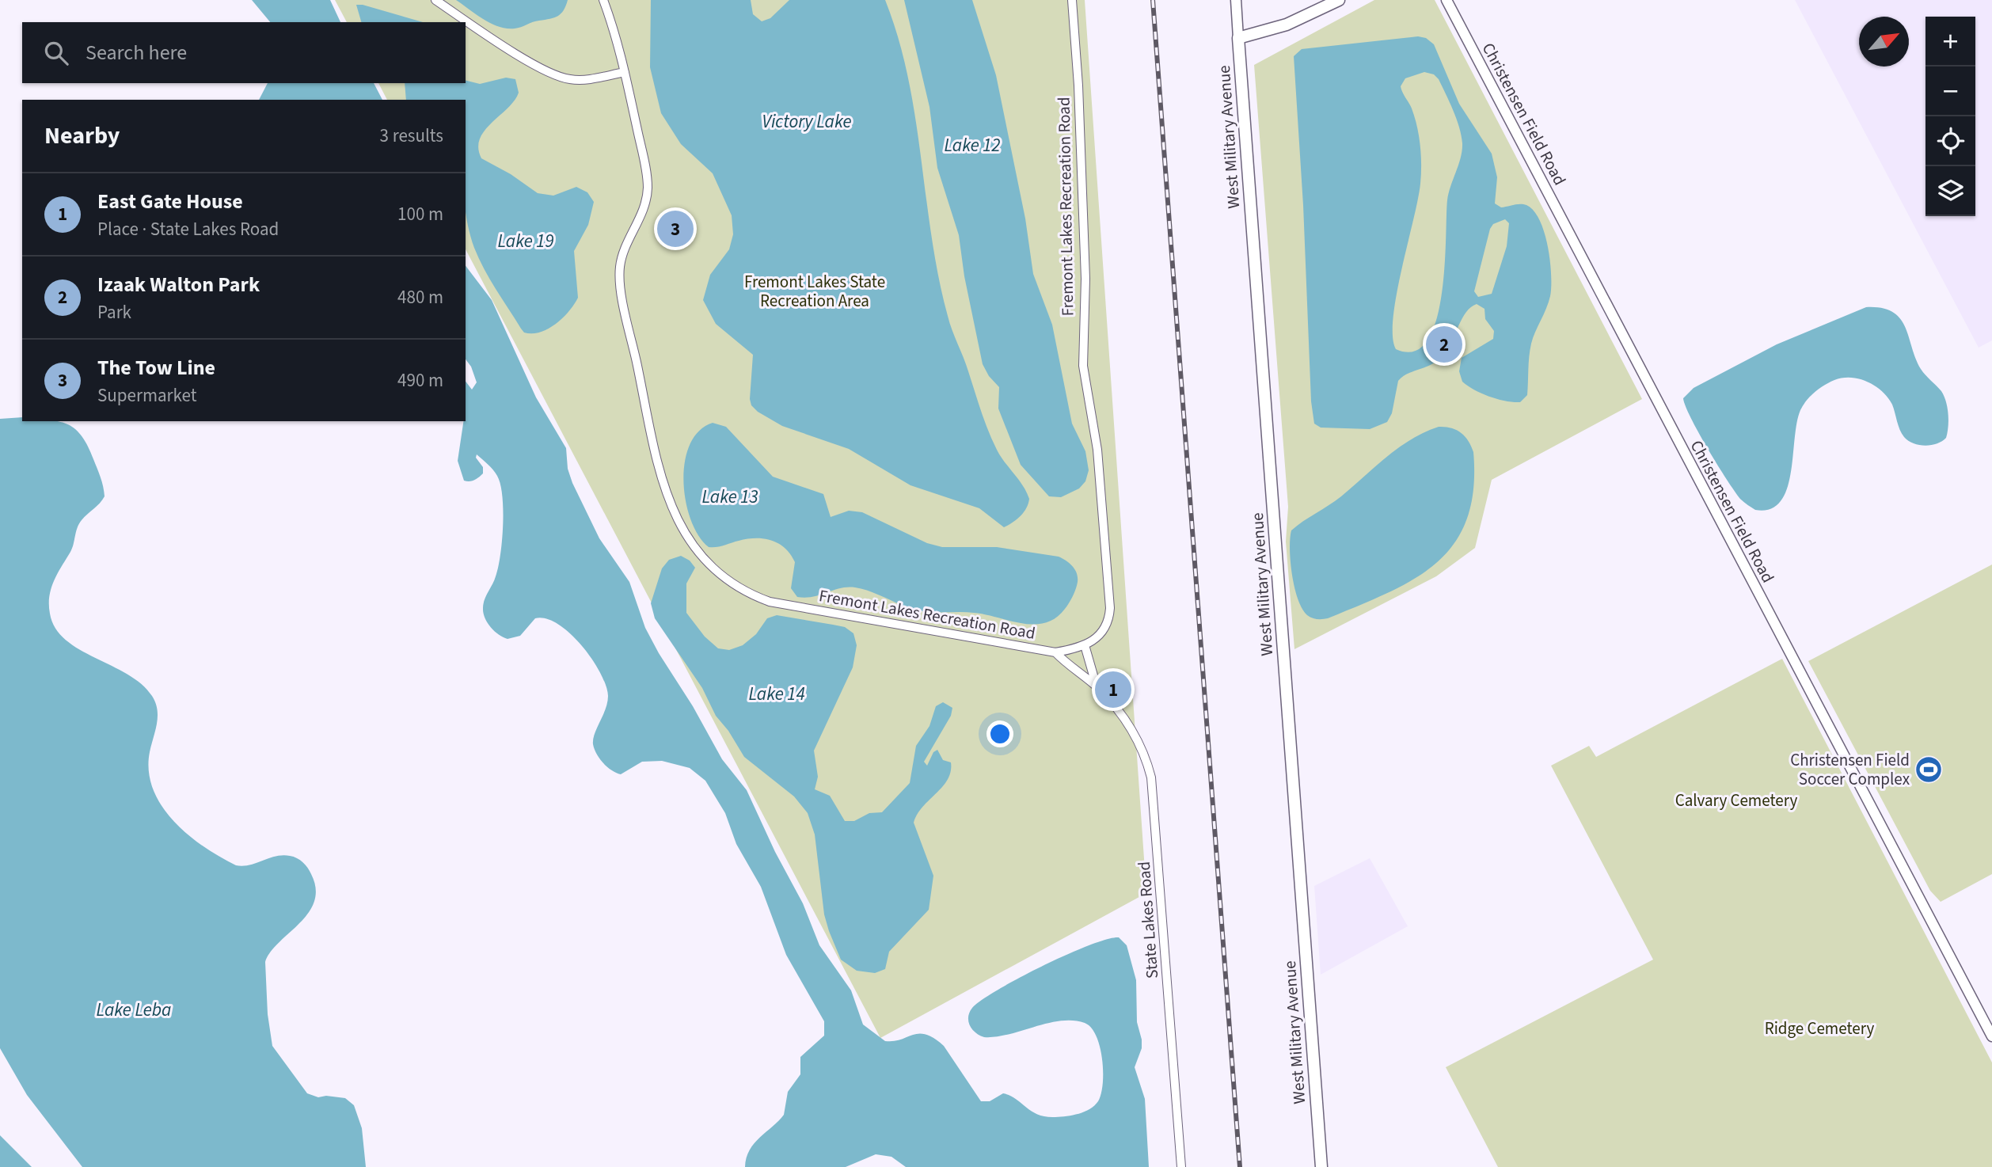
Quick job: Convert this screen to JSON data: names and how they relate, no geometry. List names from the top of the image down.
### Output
{
  "streets": {
    "main road": ["West Military Avenue"],
    "street": ["Christensen Field Road", "Fremont Lakes Recreation Road", "State Lakes Road"]
  },
  "crossings": [
    ["Fremont Lakes Recreation Road", "State Lakes Road"]
  ],
  "water": [
    "Victory Lake",
    "Lake 12",
    "Lake 19",
    "Lake 13",
    "Lake 14",
    "Lake Leba"
  ],
  "parks": ["Fremont Lakes State Recreation Area", "Calvary Cemetery", "Ridge Cemetery"],
  "places": {
    "sports": ["Christensen Field Soccer Complex"]
  },
  "north": "top right",
  "page": {
    "map_buttons": ["+", "−"],
    "search": "Search here",
    "heading": ["Nearby", "3 results"],
    "list": [
      {
        "mark": "1",
        "name": "East Gate House",
        "note": "Place · State Lakes Road",
        "value": "100 m"
      },
      {
        "mark": "2",
        "name": "Izaak Walton Park",
        "note": "Park",
        "value": "480 m"
      },
      {
        "mark": "3",
        "name": "The Tow Line",
        "note": "Supermarket",
        "value": "490 m"
      }
    ],
    "pins": ["3", "2", "1"]
  }
}
